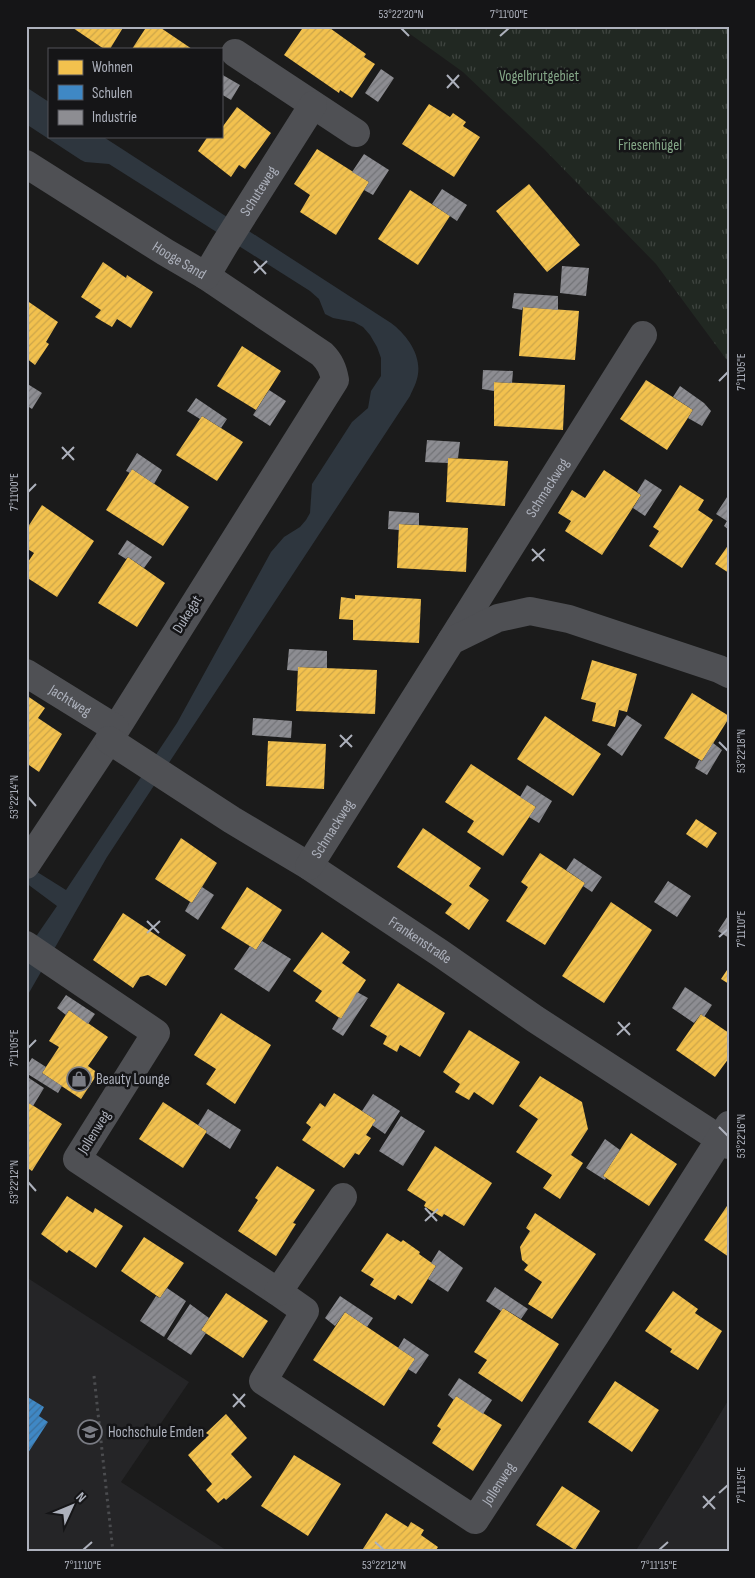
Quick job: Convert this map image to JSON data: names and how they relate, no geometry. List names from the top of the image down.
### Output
{
  "streets": {
    "street": [
      "Schuteweg",
      "Hooge Sand",
      "Schmackweg",
      "Dukegat",
      "Jachtweg",
      "Frankenstraße",
      "Jollenweg"
    ]
  },
  "crossings": [
    ["Schuteweg", "Hooge Sand"],
    ["Hooge Sand", "Dukegat"],
    ["Schmackweg", "Frankenstraße"],
    ["Dukegat", "Jachtweg"],
    ["Dukegat", "Frankenstraße"],
    ["Jachtweg", "Frankenstraße"],
    ["Frankenstraße", "Jollenweg"]
  ],
  "parks": ["Vogelbrutgebiet", "Friesenhügel"],
  "places": {
    "shop": ["Beauty Lounge"],
    "school or university": ["Hochschule Emden"]
  },
  "legend": ["Wohnen", "Schulen", "Industrie"],
  "north": "top right",
  "coordinates": [
    "53°22'20\"N",
    "7°11'00\"E",
    "7°11'05\"E",
    "53°22'18\"N",
    "53°22'14\"N",
    "7°11'10\"E",
    "53°22'16\"N",
    "53°22'12\"N",
    "7°11'15\"E"
  ]
}
